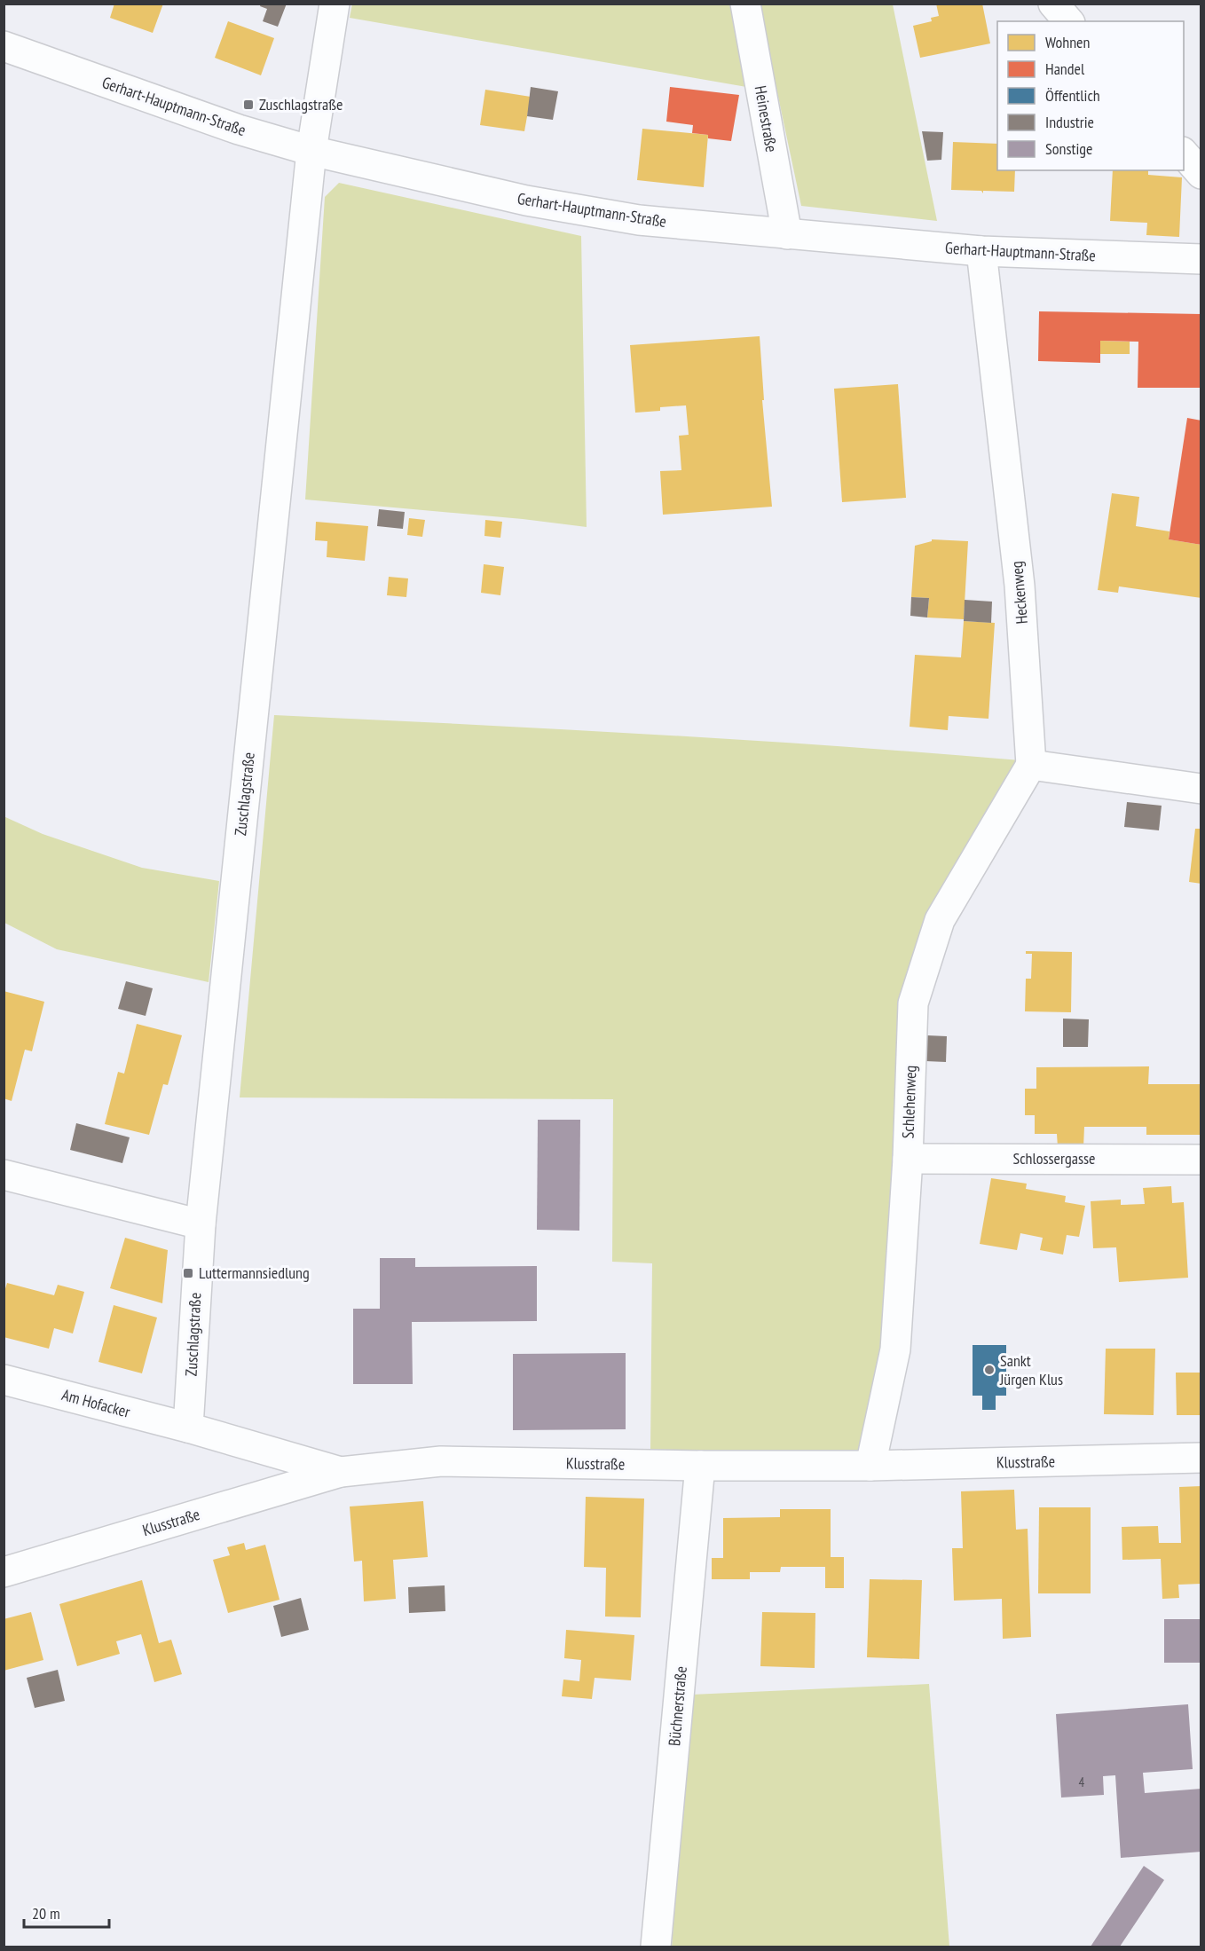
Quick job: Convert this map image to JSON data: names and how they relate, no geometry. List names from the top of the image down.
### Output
{
  "streets": {
    "street": [
      "Gerhart-Hauptmann-Straße",
      "Heinestraße",
      "Heckenweg",
      "Zuschlagstraße",
      "Schlehenweg",
      "Schlossergasse",
      "Am Hofacker",
      "Klusstraße",
      "Büchnerstraße"
    ]
  },
  "crossings": [
    ["Gerhart-Hauptmann-Straße", "Heinestraße"],
    ["Gerhart-Hauptmann-Straße", "Heckenweg"],
    ["Gerhart-Hauptmann-Straße", "Zuschlagstraße"],
    ["Heckenweg", "Schlehenweg"],
    ["Zuschlagstraße", "Am Hofacker"],
    ["Schlehenweg", "Schlossergasse"],
    ["Schlehenweg", "Klusstraße"],
    ["Klusstraße", "Büchnerstraße"]
  ],
  "places": {
    "transit": ["Zuschlagstraße", "Luttermannsiedlung"],
    "other": ["Sankt Jürgen Klus"]
  },
  "house_numbers": ["4"],
  "legend": [
    "Wohnen",
    "Handel",
    "Öffentlich",
    "Industrie",
    "Sonstige"
  ],
  "scale_bar": "20 m"
}
